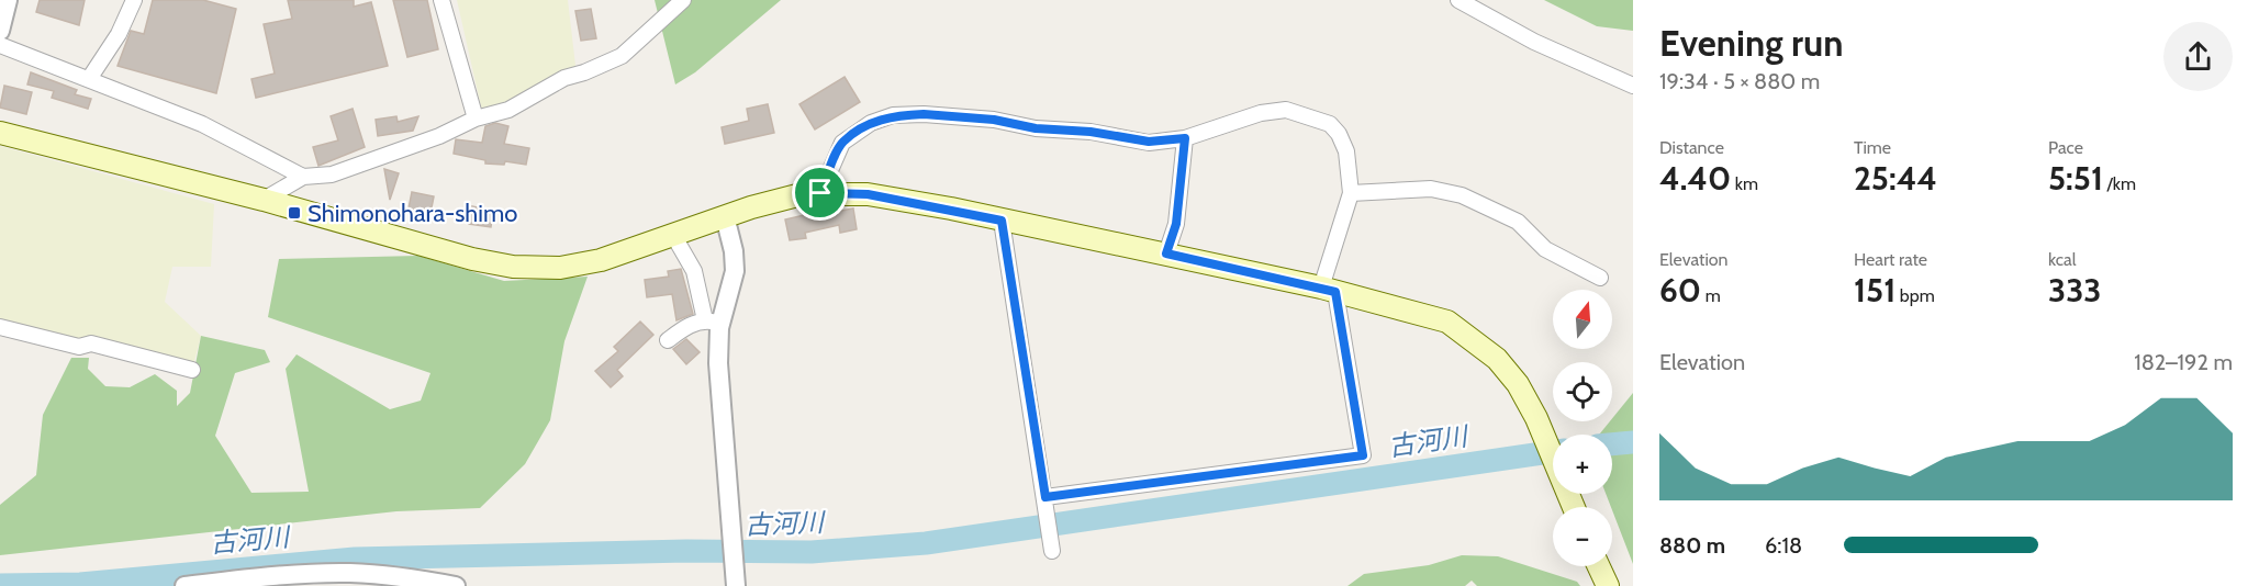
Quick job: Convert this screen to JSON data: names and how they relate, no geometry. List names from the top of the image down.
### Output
{
  "water": ["古河川"],
  "places": {
    "transit": ["Shimonohara-shimo"]
  },
  "north": "top",
  "page": {
    "heading": ["Evening run", "19:34 · 5 × 880 m"],
    "stats": [
      ["Distance", "4.40 km"],
      ["Time", "25:44"],
      ["Pace", "5:51 /km"],
      ["Elevation", "60 m"],
      ["Heart rate", "151 bpm"],
      ["kcal", "333"]
    ],
    "map_buttons": ["+", "−"],
    "chart": ["Elevation", "182–192 m"],
    "list": [
      {
        "name": "880 m",
        "note": "6:18"
      }
    ]
  }
}
